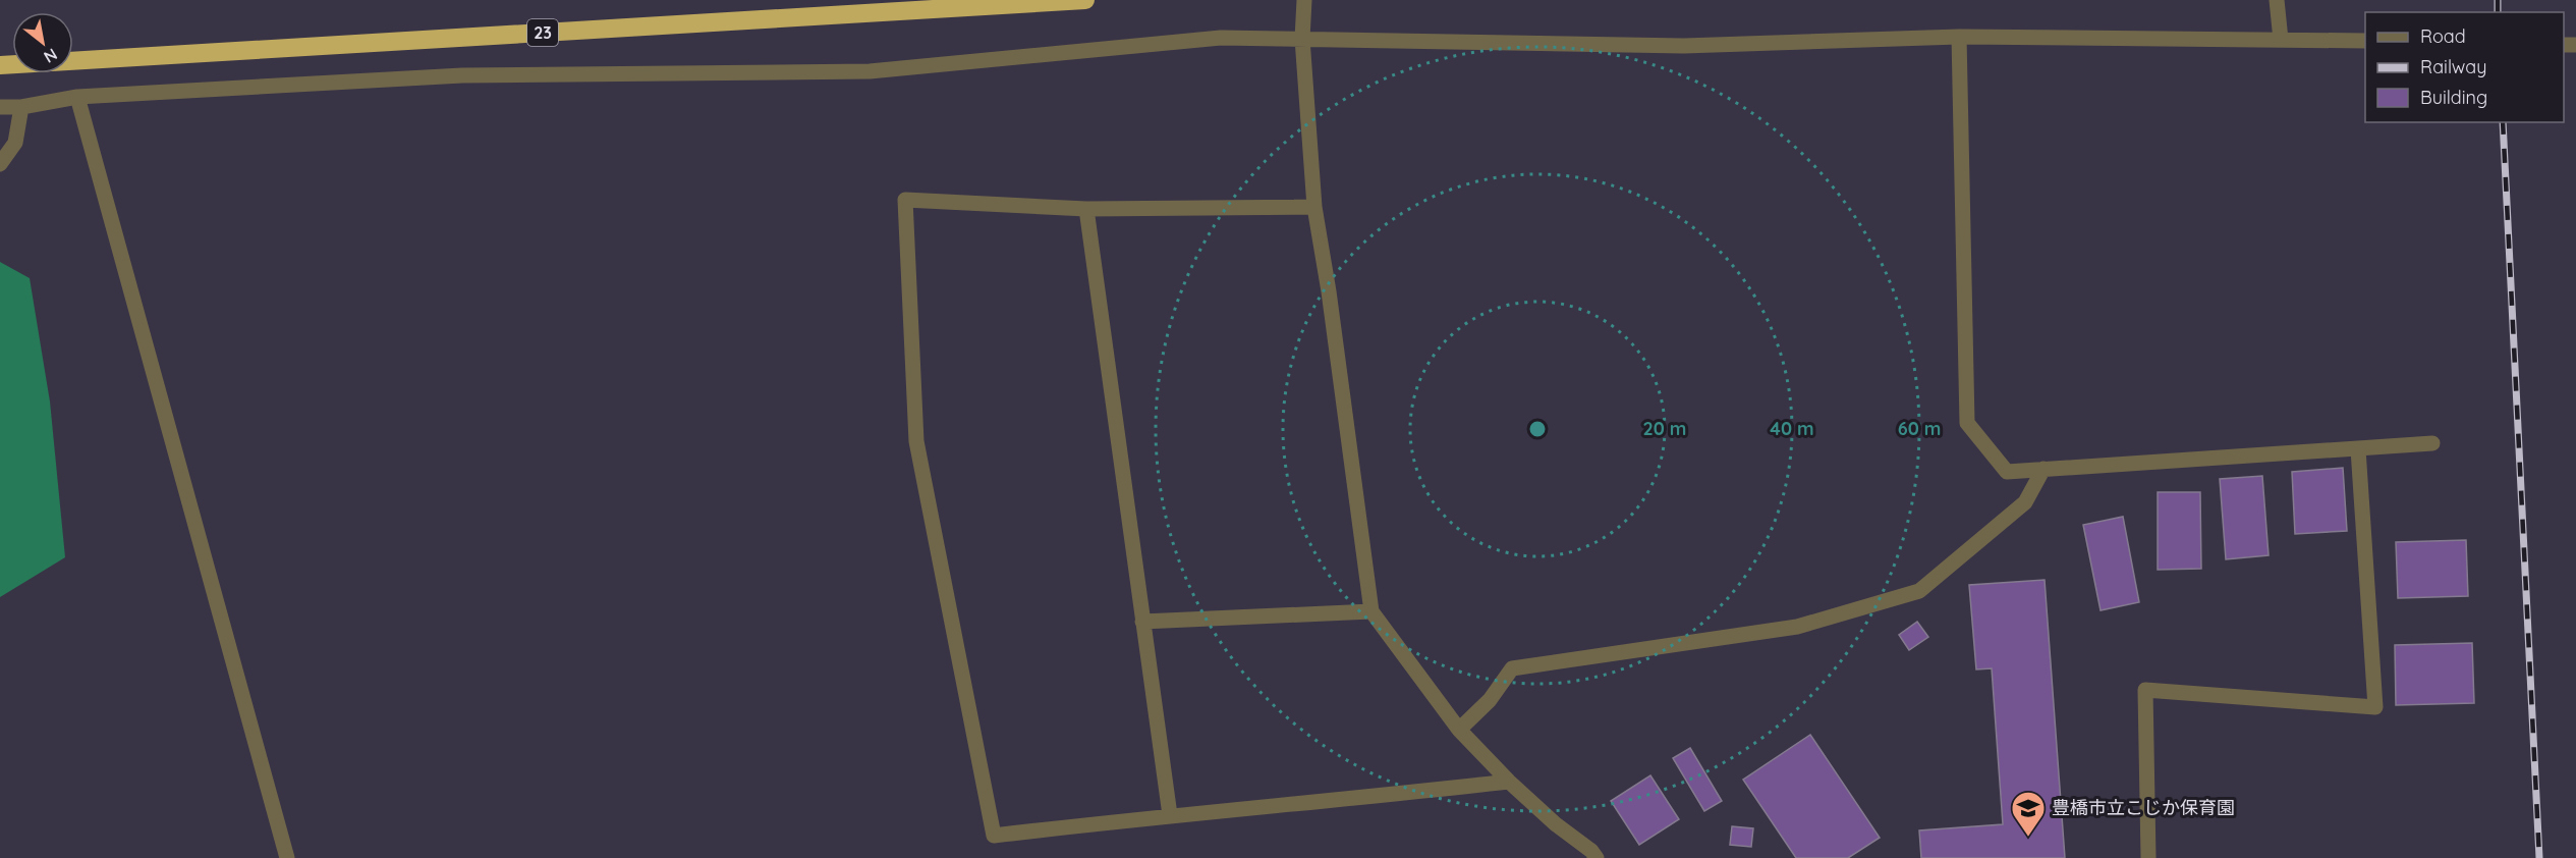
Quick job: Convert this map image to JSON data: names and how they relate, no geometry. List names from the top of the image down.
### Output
{
  "streets": {
    "highway": ["23"]
  },
  "places": {
    "school or university": ["豊橋市立こじか保育園"]
  },
  "legend": ["Road", "Railway", "Building"],
  "north": "bottom right",
  "rings": ["20 m", "40 m", "60 m"]
}
